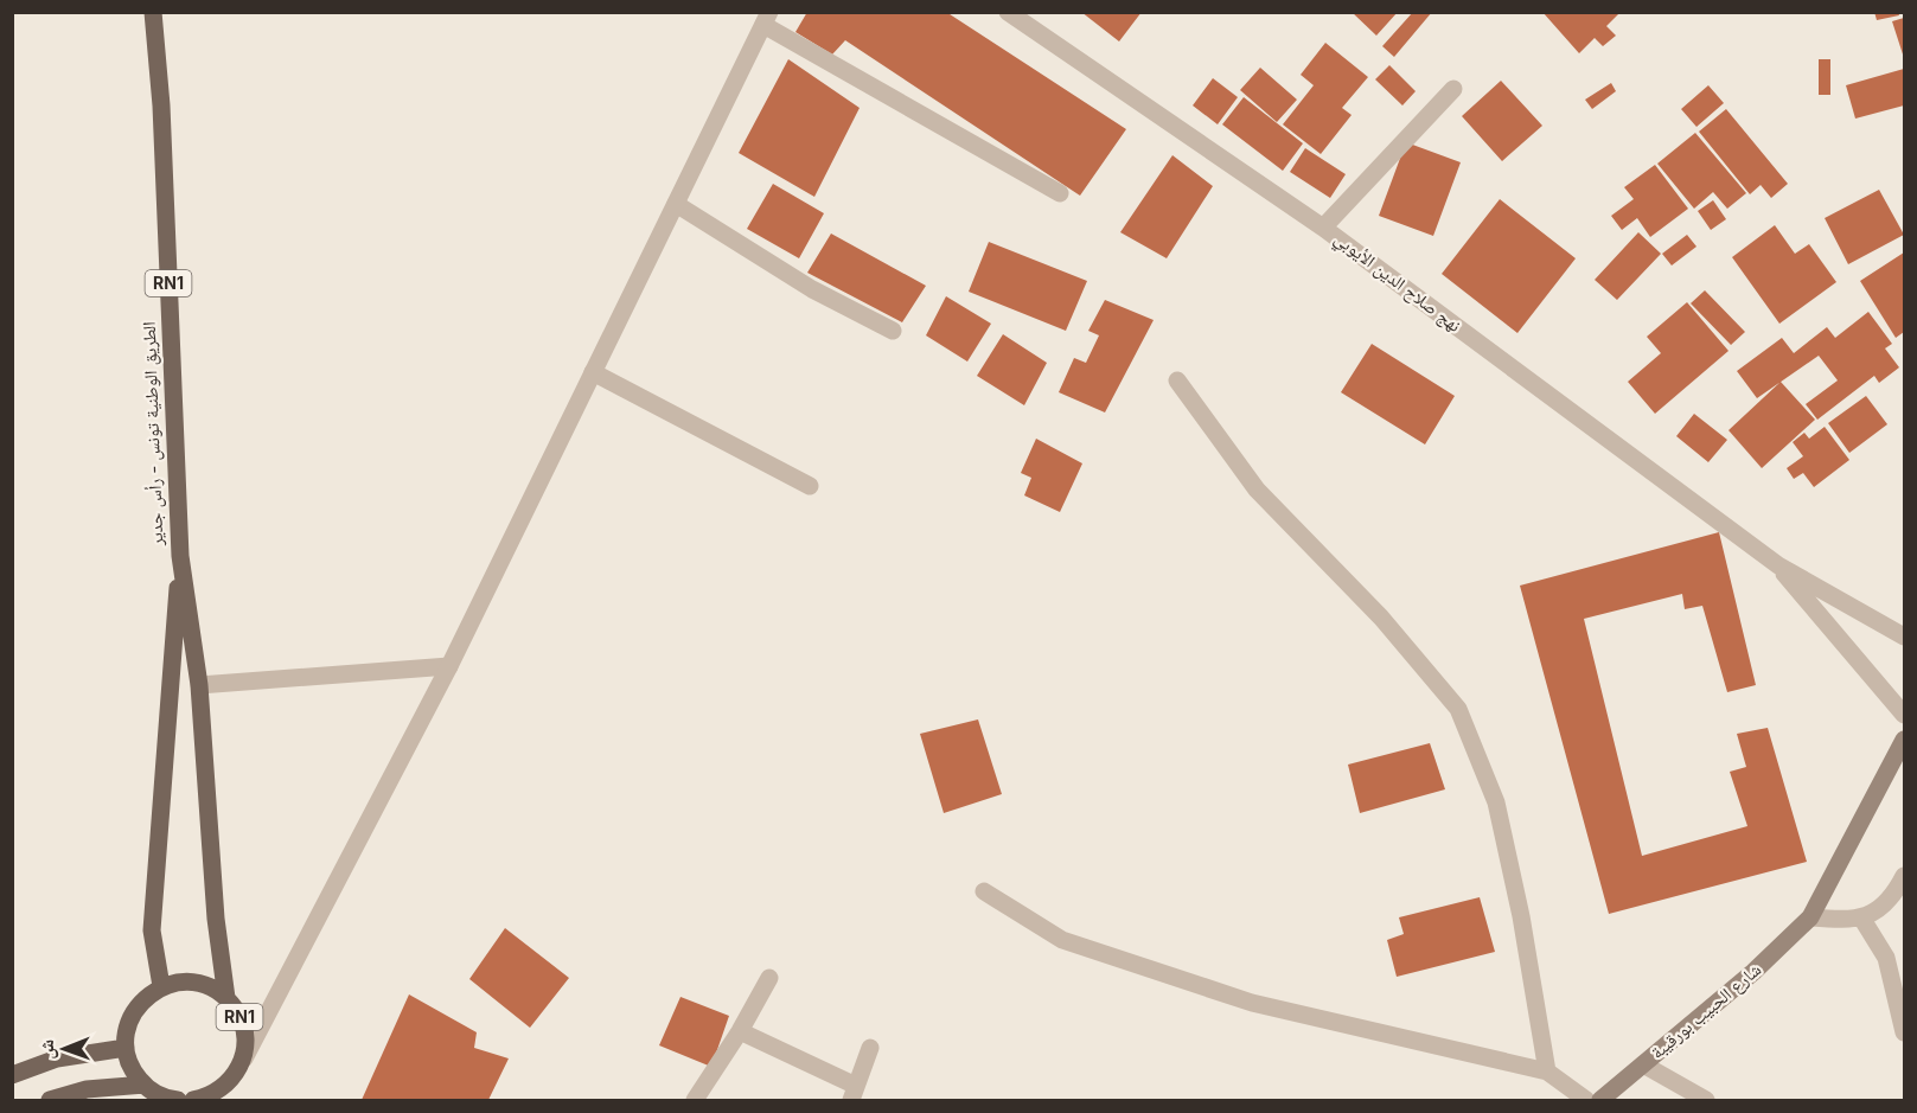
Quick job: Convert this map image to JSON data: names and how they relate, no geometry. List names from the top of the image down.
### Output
{
  "streets": {
    "main road": ["RN1", "الطريق الوطنية تونس - رأس جدير", "شارع الحبيب بورقيبة"],
    "street": ["نهج صلاح الدين الأيوبي"]
  },
  "crossings": [
    ["RN1", "الطريق الوطنية تونس - رأس جدير"]
  ],
  "north": "left"
}
